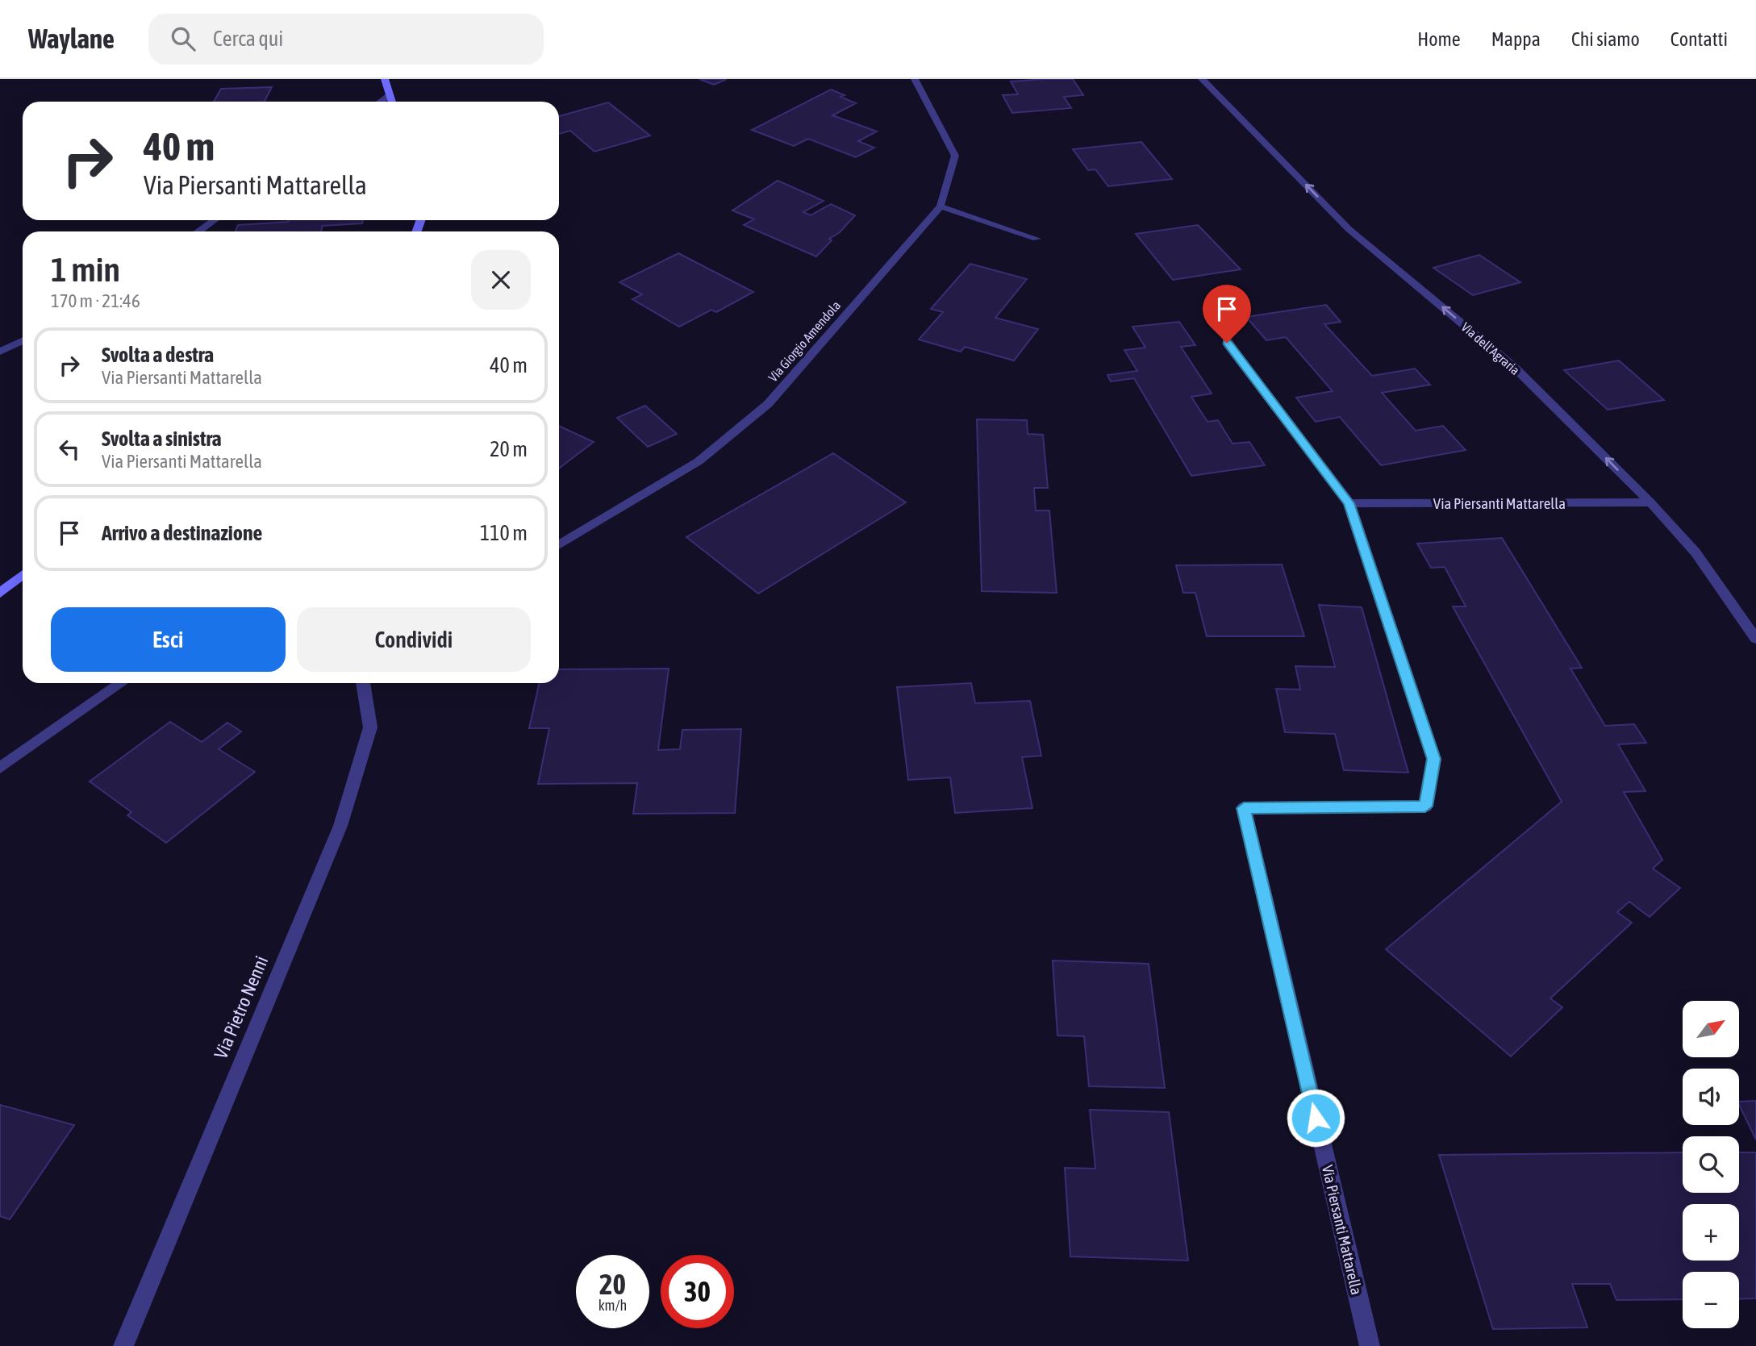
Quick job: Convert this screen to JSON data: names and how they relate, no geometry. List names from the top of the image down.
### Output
{
  "streets": {
    "street": [
      "Via Giorgio Amendola",
      "Via dell'Agraria",
      "Via Piersanti Mattarella",
      "Via Pietro Nenni"
    ]
  },
  "crossings": [
    ["Via dell'Agraria", "Via Piersanti Mattarella"]
  ],
  "one_way": ["Via dell'Agraria"],
  "north": "top right",
  "page": {
    "header": "Waylane",
    "search": "Cerca qui",
    "nav": [
      "Home",
      "Mappa",
      "Chi siamo",
      "Contatti"
    ],
    "turn": ["40 m", "Via Piersanti Mattarella"],
    "heading": ["1 min", "170 m · 21:46"],
    "list": [
      {
        "name": "Svolta a destra",
        "note": "Via Piersanti Mattarella",
        "value": "40 m"
      },
      {
        "name": "Svolta a sinistra",
        "note": "Via Piersanti Mattarella",
        "value": "20 m"
      },
      {
        "name": "Arrivo a destinazione",
        "value": "110 m"
      }
    ],
    "buttons": ["Esci", "Condividi"],
    "map_buttons": ["+", "−"],
    "speed": "20 km/h",
    "limit": "30"
  }
}
